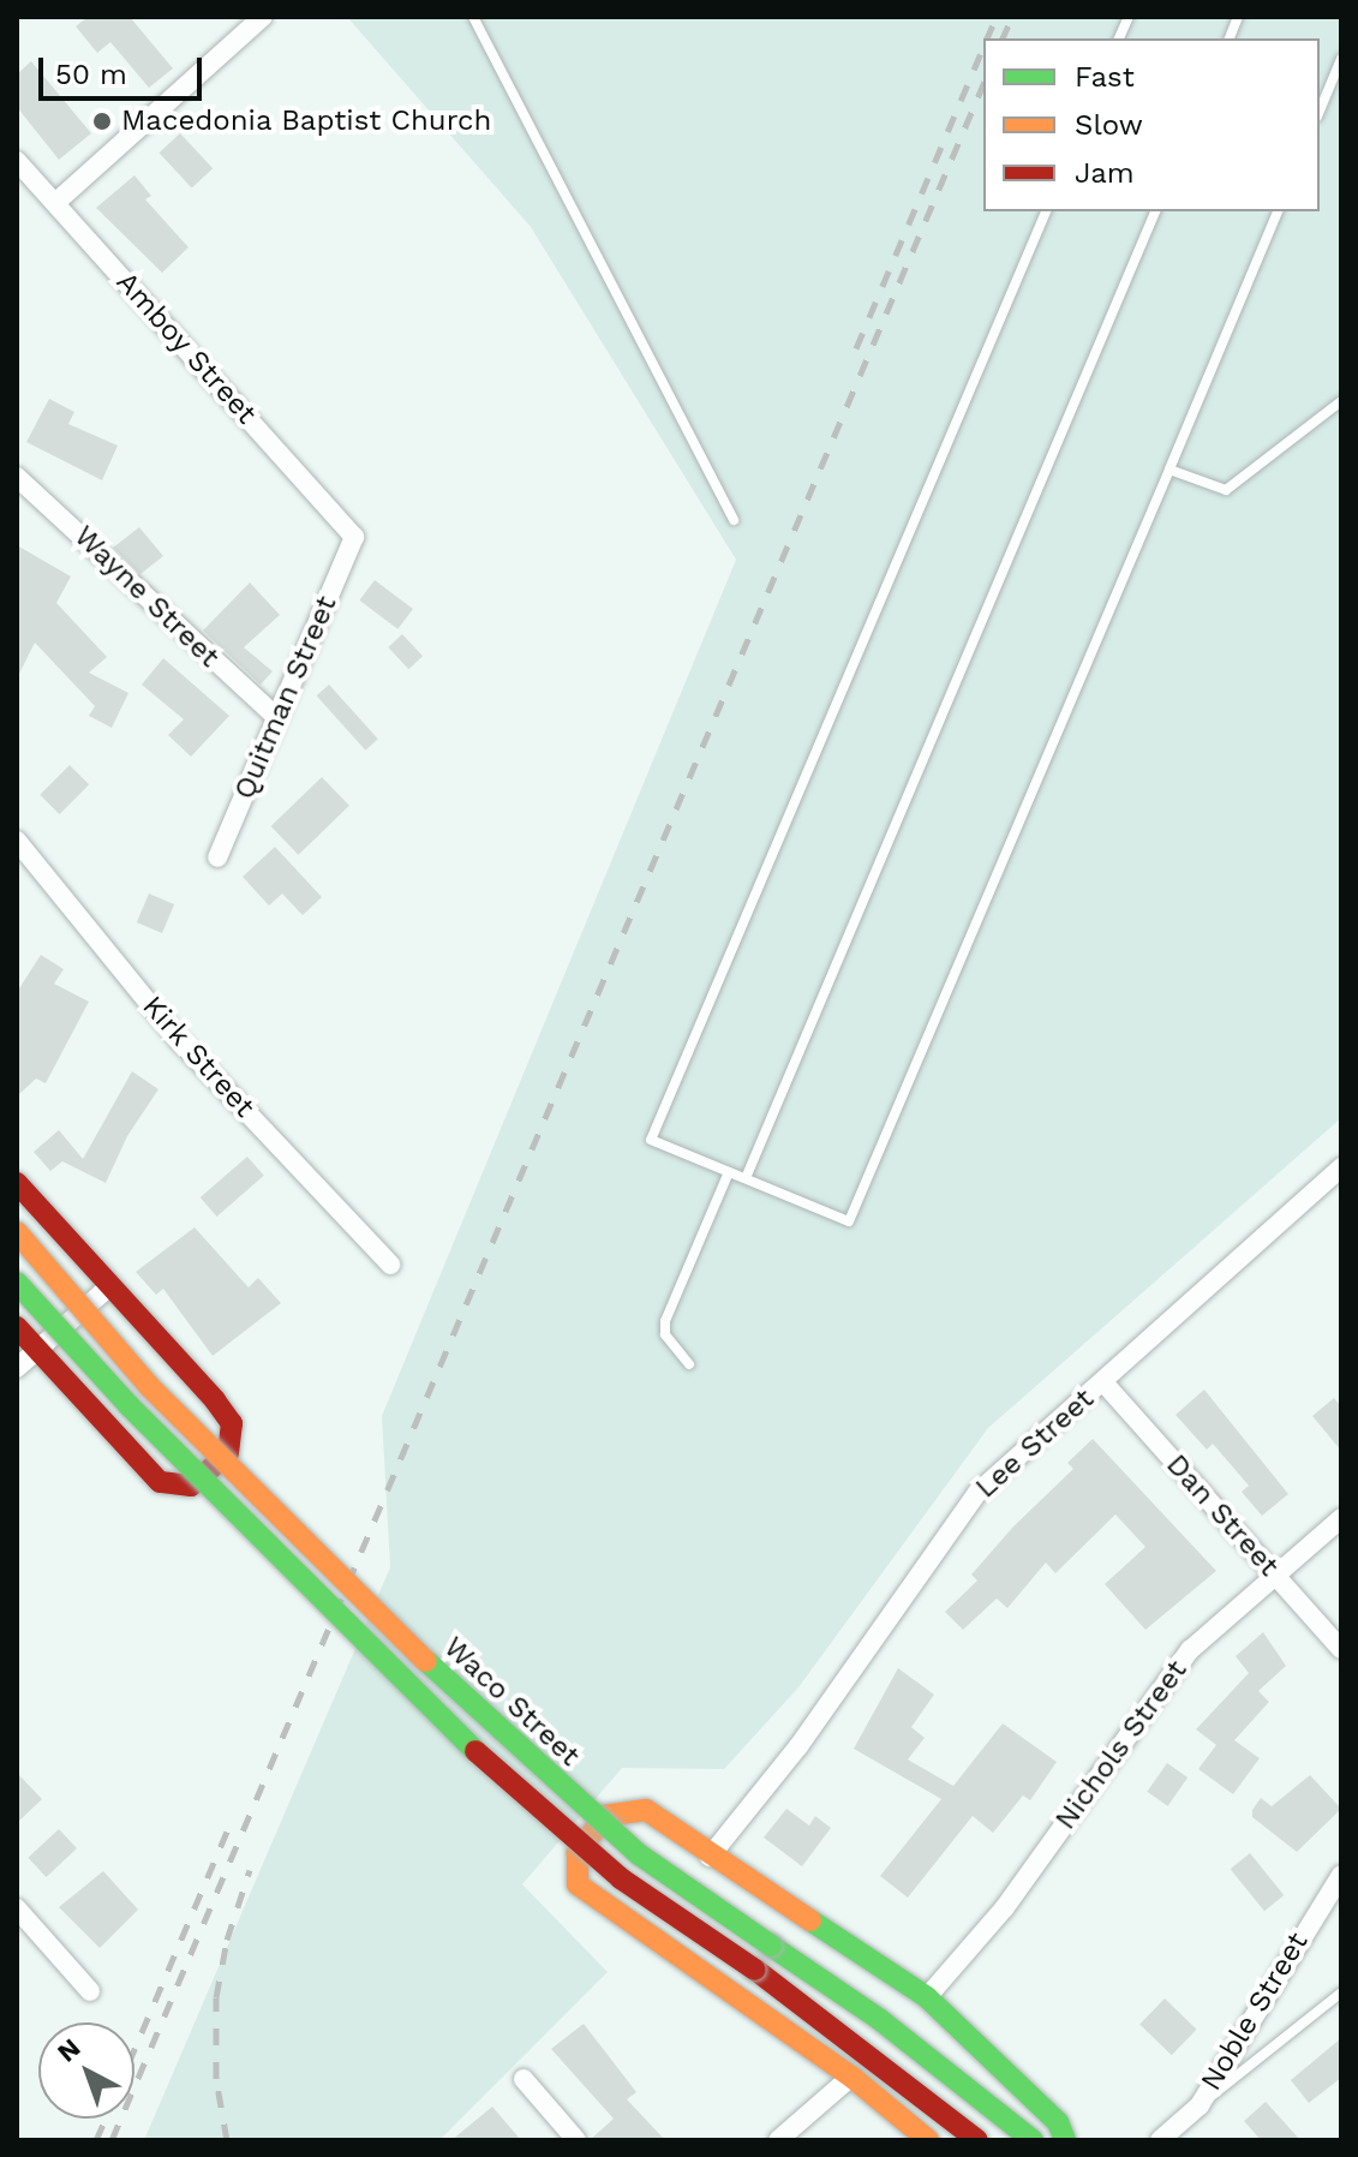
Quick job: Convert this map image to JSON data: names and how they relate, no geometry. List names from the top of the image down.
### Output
{
  "streets": {
    "main road": ["Waco Street"],
    "street": [
      "Amboy Street",
      "Wayne Street",
      "Quitman Street",
      "Kirk Street",
      "Lee Street",
      "Dan Street",
      "Nichols Street",
      "Noble Street"
    ]
  },
  "crossings": [
    ["Amboy Street", "Quitman Street"],
    ["Wayne Street", "Quitman Street"],
    ["Lee Street", "Dan Street"],
    ["Dan Street", "Nichols Street"]
  ],
  "places": ["Macedonia Baptist Church"],
  "legend": ["Fast", "Slow", "Jam"],
  "scale_bar": "50 m",
  "north": "top left"
}
